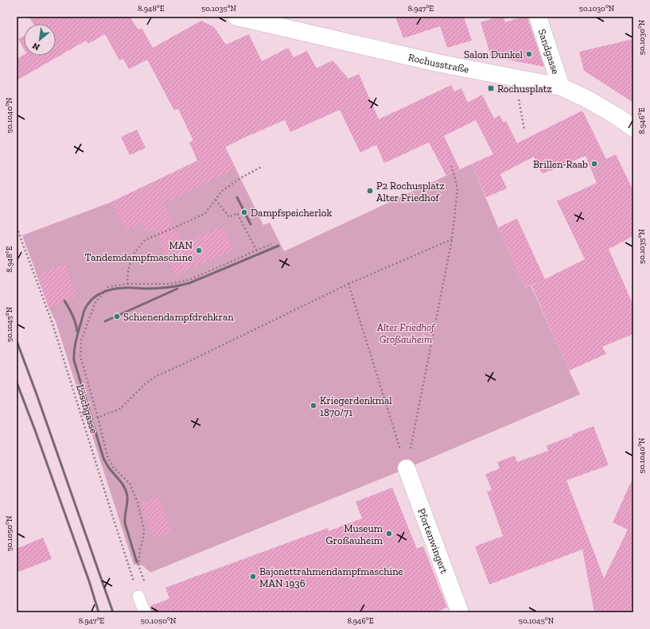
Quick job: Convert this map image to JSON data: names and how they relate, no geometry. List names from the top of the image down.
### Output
{
  "streets": {
    "street": ["Sandgasse", "Rochusstraße", "Pfortenwingert"],
    "path": ["Löschgasse"]
  },
  "crossings": [
    ["Sandgasse", "Rochusstraße"]
  ],
  "parks": ["Alter Friedhof Großauheim"],
  "places": {
    "other": [
      "Salon Dunkel",
      "Brillen-Raab",
      "P2 Rochusplatz Alter Friedhof",
      "Dampfspeicherlok",
      "MAN Tandemdampfmaschine",
      "Schienendampfdrehkran",
      "Kriegerdenkmal 1870/71",
      "Museum Großauheim",
      "Bajonettrahmendampfmaschine MAN 1936"
    ],
    "transit": ["Rochusplatz"]
  },
  "north": "bottom left",
  "coordinates": [
    "8.948°E",
    "50.1035°N",
    "8.947°E",
    "50.1030°N",
    "50.1040°N",
    "8.946°E",
    "50.1045°N",
    "50.1050°N"
  ]
}
